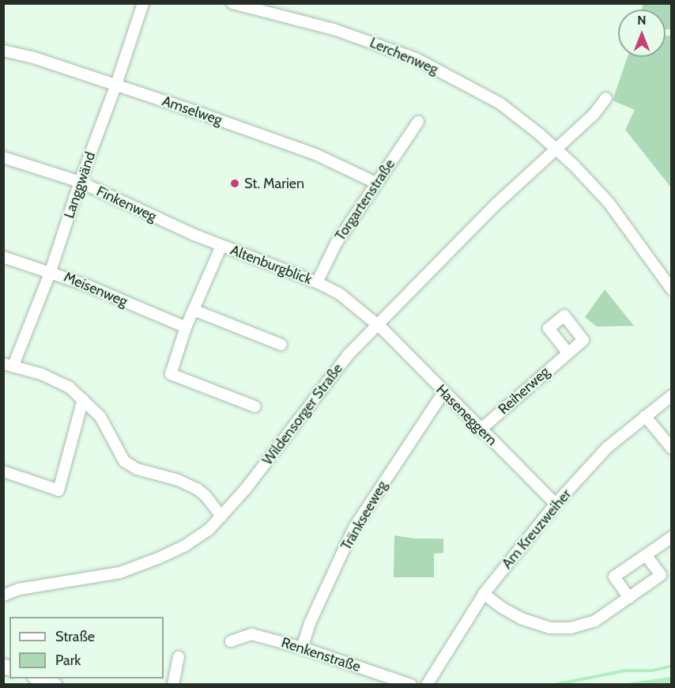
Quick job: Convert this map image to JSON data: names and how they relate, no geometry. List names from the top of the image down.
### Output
{
  "streets": {
    "street": [
      "Lerchenweg",
      "Amselweg",
      "Langgwänd",
      "Torgartenstraße",
      "Finkenweg",
      "Altenburgblick",
      "Meisenweg",
      "Reiherweg",
      "Wildensorger Straße",
      "Haseneggern",
      "Tränkseeweg",
      "Am Kreuzweiher",
      "Renkenstraße"
    ]
  },
  "crossings": [
    ["Lerchenweg", "Wildensorger Straße"],
    ["Amselweg", "Langgwänd"],
    ["Amselweg", "Torgartenstraße"],
    ["Langgwänd", "Finkenweg"],
    ["Langgwänd", "Meisenweg"],
    ["Torgartenstraße", "Altenburgblick"],
    ["Finkenweg", "Altenburgblick"],
    ["Altenburgblick", "Meisenweg"],
    ["Altenburgblick", "Wildensorger Straße"],
    ["Altenburgblick", "Haseneggern"],
    ["Reiherweg", "Haseneggern"],
    ["Wildensorger Straße", "Haseneggern"],
    ["Haseneggern", "Tränkseeweg"],
    ["Haseneggern", "Am Kreuzweiher"],
    ["Tränkseeweg", "Renkenstraße"]
  ],
  "places": ["St. Marien"],
  "legend": ["Straße", "Park"],
  "north": "top"
}
